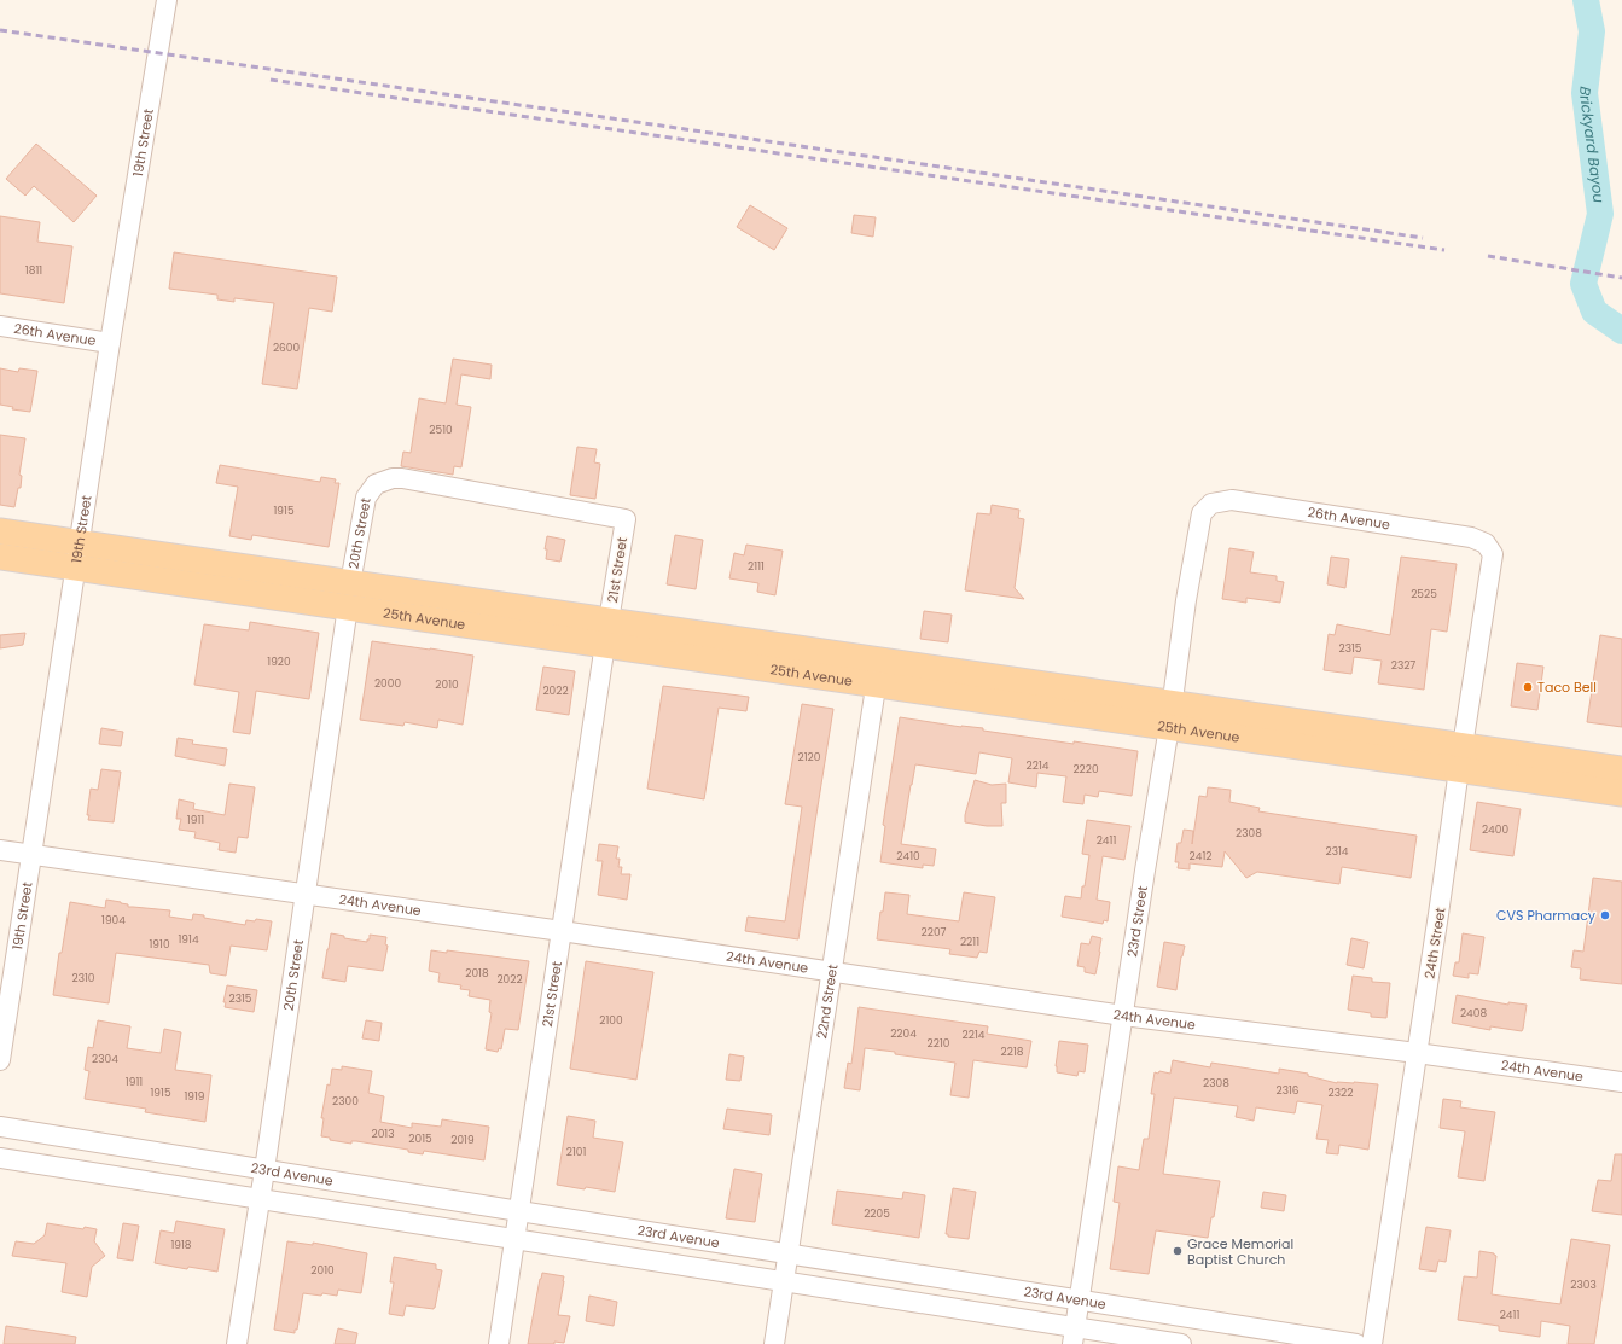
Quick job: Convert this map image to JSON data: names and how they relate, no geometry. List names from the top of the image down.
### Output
{
  "streets": {
    "main road": ["25th Avenue"],
    "street": [
      "19th Street",
      "26th Avenue",
      "20th Street",
      "21st Street",
      "24th Avenue",
      "23rd Street",
      "24th Street",
      "22nd Street",
      "23rd Avenue"
    ]
  },
  "crossings": [
    ["19th Street", "26th Avenue"],
    ["19th Street", "25th Avenue"],
    ["19th Street", "24th Avenue"],
    ["26th Avenue", "23rd Street"],
    ["26th Avenue", "24th Street"],
    ["20th Street", "21st Street"],
    ["20th Street", "25th Avenue"],
    ["20th Street", "24th Avenue"],
    ["20th Street", "23rd Avenue"],
    ["21st Street", "25th Avenue"],
    ["21st Street", "24th Avenue"],
    ["21st Street", "23rd Avenue"],
    ["25th Avenue", "23rd Street"],
    ["25th Avenue", "24th Street"],
    ["25th Avenue", "22nd Street"],
    ["24th Avenue", "23rd Street"],
    ["24th Avenue", "24th Street"],
    ["24th Avenue", "22nd Street"],
    ["23rd Street", "23rd Avenue"],
    ["22nd Street", "23rd Avenue"]
  ],
  "water": ["Brickyard Bayou"],
  "places": ["Taco Bell", "CVS Pharmacy", "Grace Memorial Baptist Church"],
  "house_numbers": [
    "1811",
    "2600",
    "2510",
    "1915",
    "2111",
    "2525",
    "2315",
    "1920",
    "2327",
    "2000",
    "2010",
    "2022",
    "2120",
    "2214",
    "2220",
    "1911",
    "2400",
    "2308",
    "2411",
    "2314",
    "2410",
    "2412",
    "1904",
    "2207",
    "1914",
    "2211",
    "1910",
    "2018",
    "2310",
    "2022",
    "2315",
    "2408",
    "2100",
    "2204",
    "2214",
    "2210",
    "2218",
    "2304",
    "1911",
    "2308",
    "2316",
    "1915",
    "2322",
    "1919",
    "2300",
    "2013",
    "2015",
    "2019",
    "2101",
    "2205",
    "1918",
    "2010",
    "2303",
    "2411"
  ]
}
